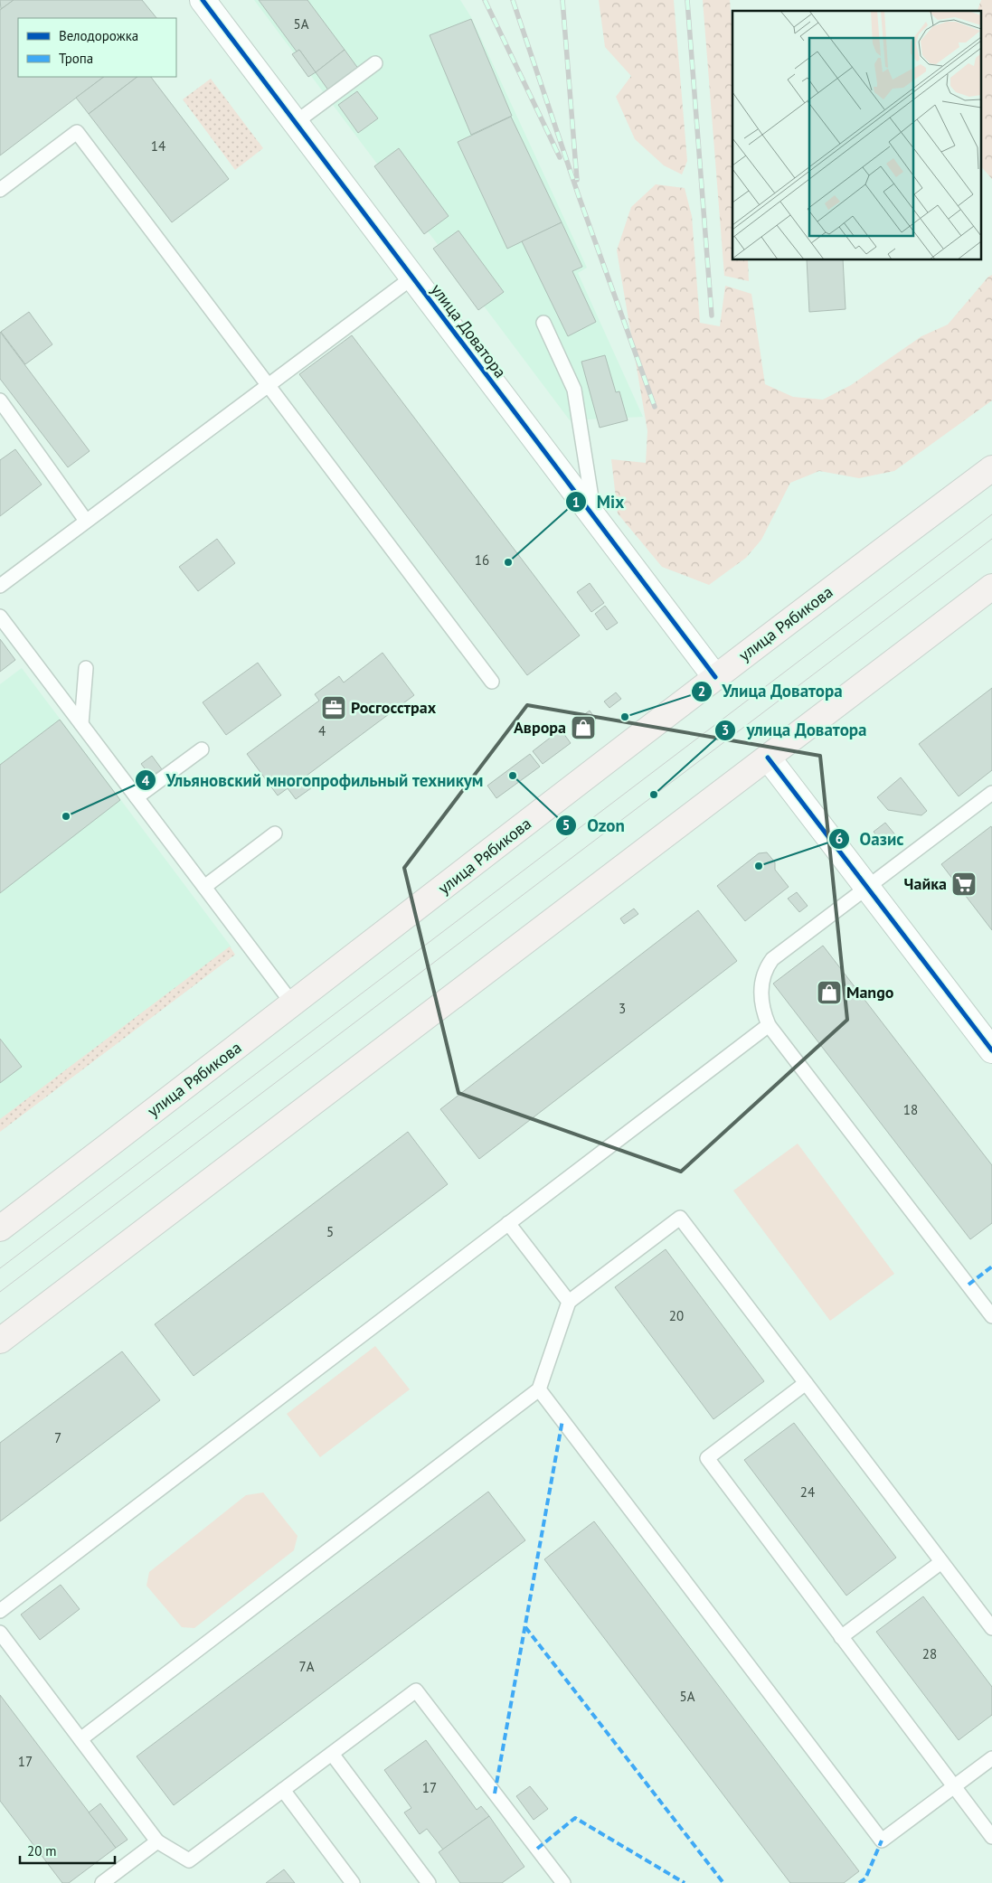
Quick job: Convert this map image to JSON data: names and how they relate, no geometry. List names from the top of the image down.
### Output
{
  "streets": {
    "main road": ["улица Рябикова"],
    "street": ["улица Доватора"]
  },
  "crossings": [
    ["улица Доватора", "улица Рябикова"]
  ],
  "places": {
    "other": [
      "Mix",
      "Улица Доватора",
      "Ozon",
      "улица Доватора",
      "Ульяновский многопрофильный техникум",
      "Оазис"
    ],
    "office": ["Росгосстрах"],
    "shop": ["Аврора", "Mango"],
    "supermarket": ["Чайка"]
  },
  "house_numbers": [
    "5А",
    "14",
    "16",
    "4",
    "3",
    "18",
    "5",
    "20",
    "7",
    "24",
    "28",
    "7А",
    "5А",
    "17",
    "17"
  ],
  "legend": ["Велодорожка", "Тропа"],
  "scale_bar": "20 m"
}
